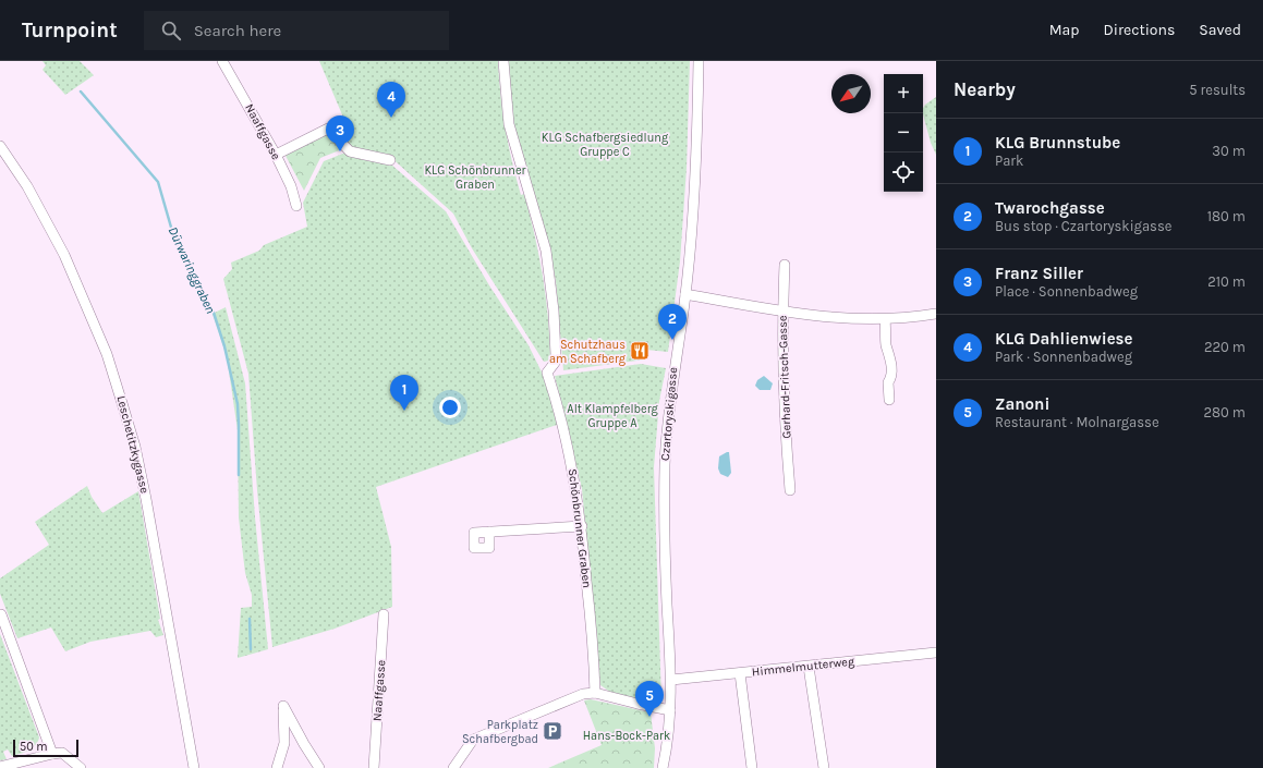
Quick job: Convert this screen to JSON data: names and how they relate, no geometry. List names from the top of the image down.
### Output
{
  "streets": {
    "street": [
      "Naaffgasse",
      "Gerhard-Fritsch-Gasse",
      "Czartoryskigasse",
      "Leschetitzkygasse",
      "Schönbrunner Graben",
      "Himmelmutterweg"
    ]
  },
  "crossings": [
    ["Czartoryskigasse", "Himmelmutterweg"]
  ],
  "water": ["Dürwaringgraben"],
  "parks": [
    "KLG Schafbergsiedlung Gruppe C",
    "KLG Schönbrunner Graben",
    "Alt Klampfelberg Gruppe A",
    "Hans-Bock-Park"
  ],
  "places": {
    "restaurant": ["Schutzhaus am Schafberg"],
    "parking": ["Parkplatz Schafbergbad"]
  },
  "scale_bar": "50 m",
  "north": "bottom left",
  "page": {
    "header": "Turnpoint",
    "search": "Search here",
    "nav": ["Map", "Directions", "Saved"],
    "heading": ["Nearby", "5 results"],
    "map_buttons": ["+", "−"],
    "pins": [
      "4",
      "3",
      "2",
      "1",
      "5"
    ],
    "list": [
      {
        "mark": "1",
        "name": "KLG Brunnstube",
        "note": "Park",
        "value": "30 m"
      },
      {
        "mark": "2",
        "name": "Twarochgasse",
        "note": "Bus stop · Czartoryskigasse",
        "value": "180 m"
      },
      {
        "mark": "3",
        "name": "Franz Siller",
        "note": "Place · Sonnenbadweg",
        "value": "210 m"
      },
      {
        "mark": "4",
        "name": "KLG Dahlienwiese",
        "note": "Park · Sonnenbadweg",
        "value": "220 m"
      },
      {
        "mark": "5",
        "name": "Zanoni",
        "note": "Restaurant · Molnargasse",
        "value": "280 m"
      }
    ],
    "scale": "50 m"
  }
}
